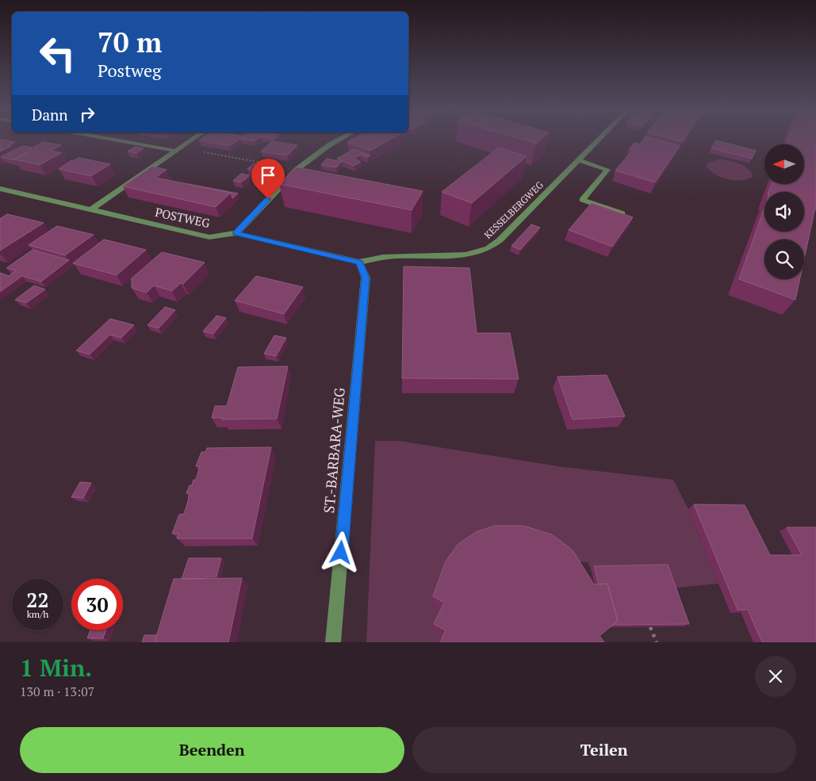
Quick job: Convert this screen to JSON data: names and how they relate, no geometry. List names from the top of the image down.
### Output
{
  "streets": {
    "street": ["KESSELBERGWEG", "POSTWEG", "ST.-BARBARA-WEG"]
  },
  "crossings": [
    ["KESSELBERGWEG", "POSTWEG"],
    ["KESSELBERGWEG", "ST.-BARBARA-WEG"],
    ["POSTWEG", "ST.-BARBARA-WEG"]
  ],
  "north": "left",
  "page": {
    "turn": ["70 m", "Postweg"],
    "then": "Dann",
    "speed": "22 km/h",
    "limit": "30",
    "heading": ["1 Min.", "130 m · 13:07"],
    "buttons": ["Beenden", "Teilen"]
  }
}
